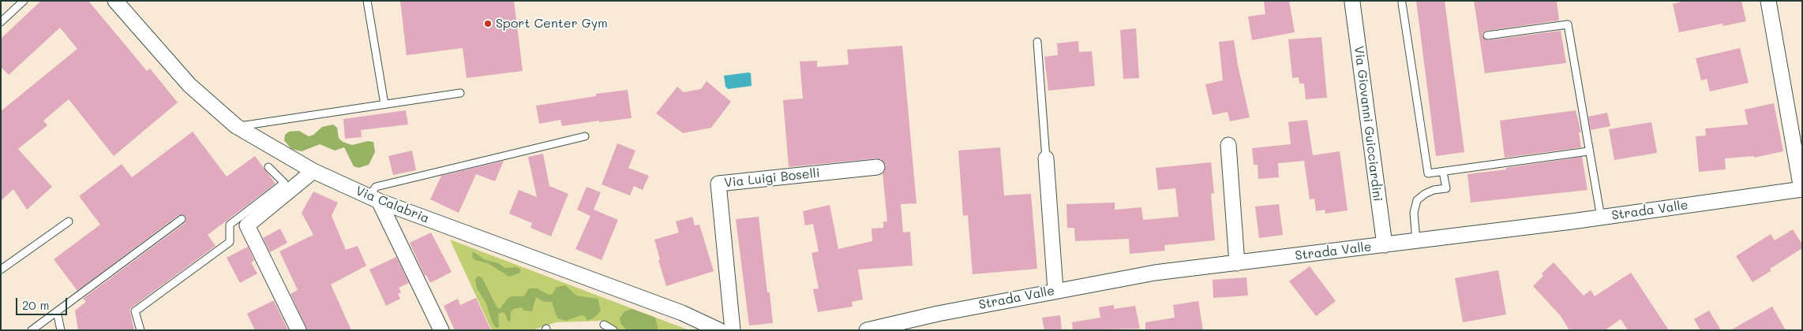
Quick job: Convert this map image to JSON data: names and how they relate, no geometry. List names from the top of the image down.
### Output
{
  "streets": {
    "street": [
      "Via Giovanni Guicciardini",
      "Via Luigi Boselli",
      "Via Calabria",
      "Strada Valle"
    ]
  },
  "crossings": [
    ["Via Giovanni Guicciardini", "Strada Valle"]
  ],
  "places": ["Sport Center Gym"],
  "scale_bar": "20 m"
}
